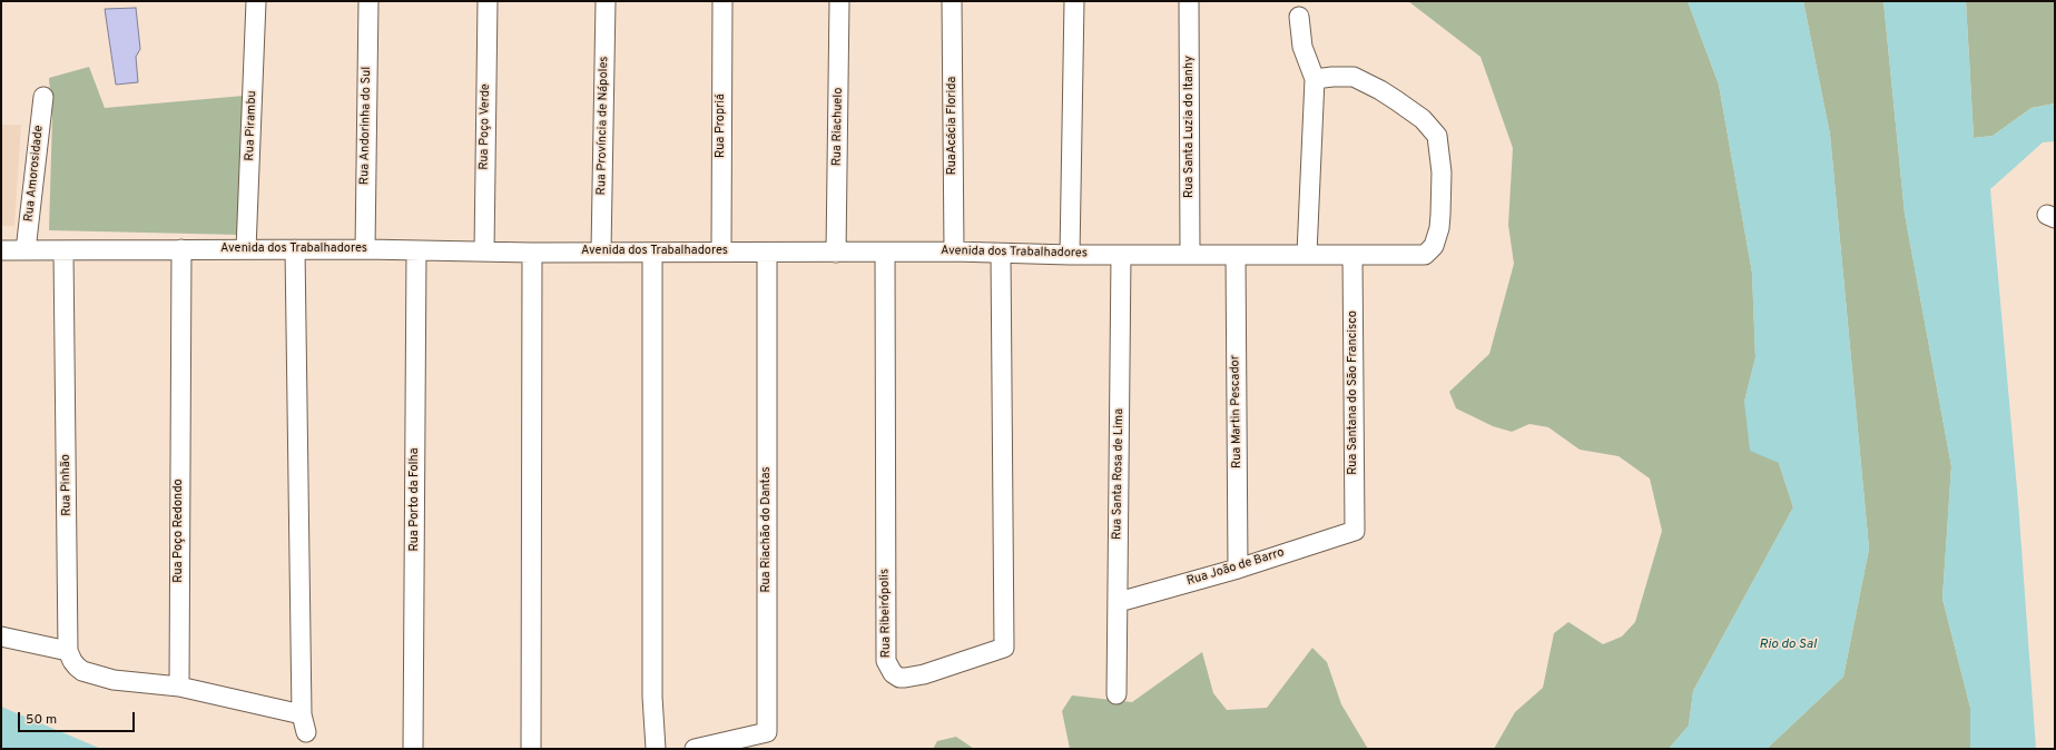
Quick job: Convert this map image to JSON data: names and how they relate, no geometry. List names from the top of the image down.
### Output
{
  "streets": {
    "street": [
      "Rua Pirambu",
      "Rua Andorinha do Sul",
      "Rua Província de Nápoles",
      "Rua Propriá",
      "RuaAcácia Florida",
      "Rua Poço Verde",
      "Rua Riachuelo",
      "Rua Santa Luzia do Itanhy",
      "Rua Amorosidade",
      "Avenida dos Trabalhadores",
      "Rua Santana do São Francisco",
      "Rua Martin Pescador",
      "Rua Santa Rosa de Lima",
      "Rua Pinhão",
      "Rua Porto da Folha",
      "Rua Riachão do Dantas",
      "Rua Poço Redondo",
      "Rua João de Barro",
      "Rua Ribeirópolis"
    ]
  },
  "crossings": [
    ["Rua Pirambu", "Avenida dos Trabalhadores"],
    ["Rua Andorinha do Sul", "Avenida dos Trabalhadores"],
    ["Rua Província de Nápoles", "Avenida dos Trabalhadores"],
    ["Rua Propriá", "Avenida dos Trabalhadores"],
    ["RuaAcácia Florida", "Avenida dos Trabalhadores"],
    ["Rua Poço Verde", "Avenida dos Trabalhadores"],
    ["Rua Riachuelo", "Avenida dos Trabalhadores"],
    ["Rua Santa Luzia do Itanhy", "Avenida dos Trabalhadores"],
    ["Rua Amorosidade", "Avenida dos Trabalhadores"],
    ["Avenida dos Trabalhadores", "Rua Santana do São Francisco"],
    ["Avenida dos Trabalhadores", "Rua Martin Pescador"],
    ["Avenida dos Trabalhadores", "Rua Santa Rosa de Lima"],
    ["Avenida dos Trabalhadores", "Rua Pinhão"],
    ["Avenida dos Trabalhadores", "Rua Porto da Folha"],
    ["Avenida dos Trabalhadores", "Rua Riachão do Dantas"],
    ["Avenida dos Trabalhadores", "Rua Poço Redondo"],
    ["Avenida dos Trabalhadores", "Rua Ribeirópolis"],
    ["Rua Santana do São Francisco", "Rua João de Barro"],
    ["Rua Martin Pescador", "Rua João de Barro"],
    ["Rua Santa Rosa de Lima", "Rua João de Barro"]
  ],
  "water": ["Rio do Sal"],
  "scale_bar": "50 m"
}
